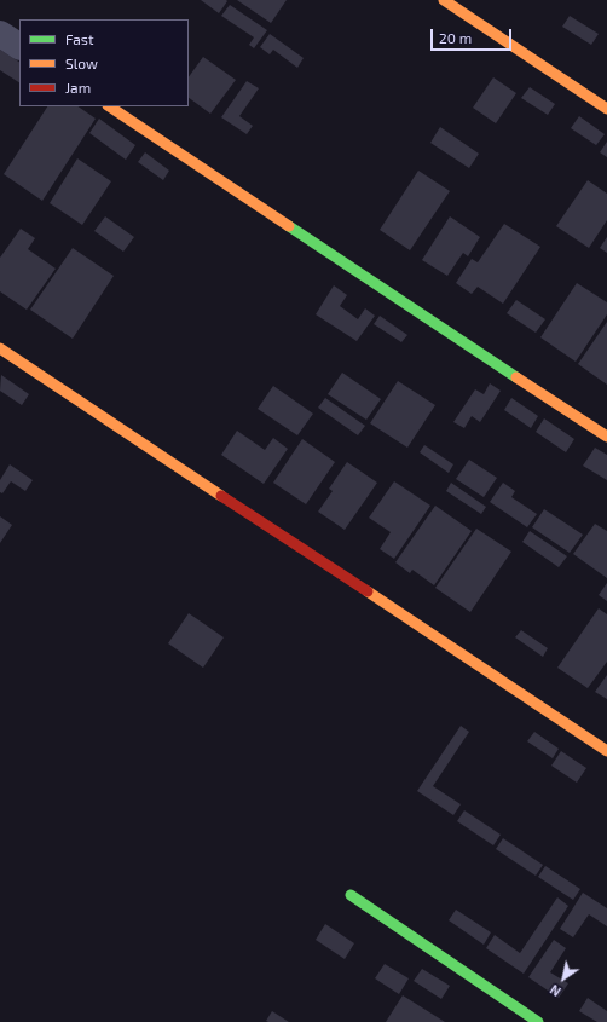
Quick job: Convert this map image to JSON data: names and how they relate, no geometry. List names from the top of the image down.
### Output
{
  "legend": ["Fast", "Slow", "Jam"],
  "scale_bar": "20 m",
  "north": "bottom left"
}
